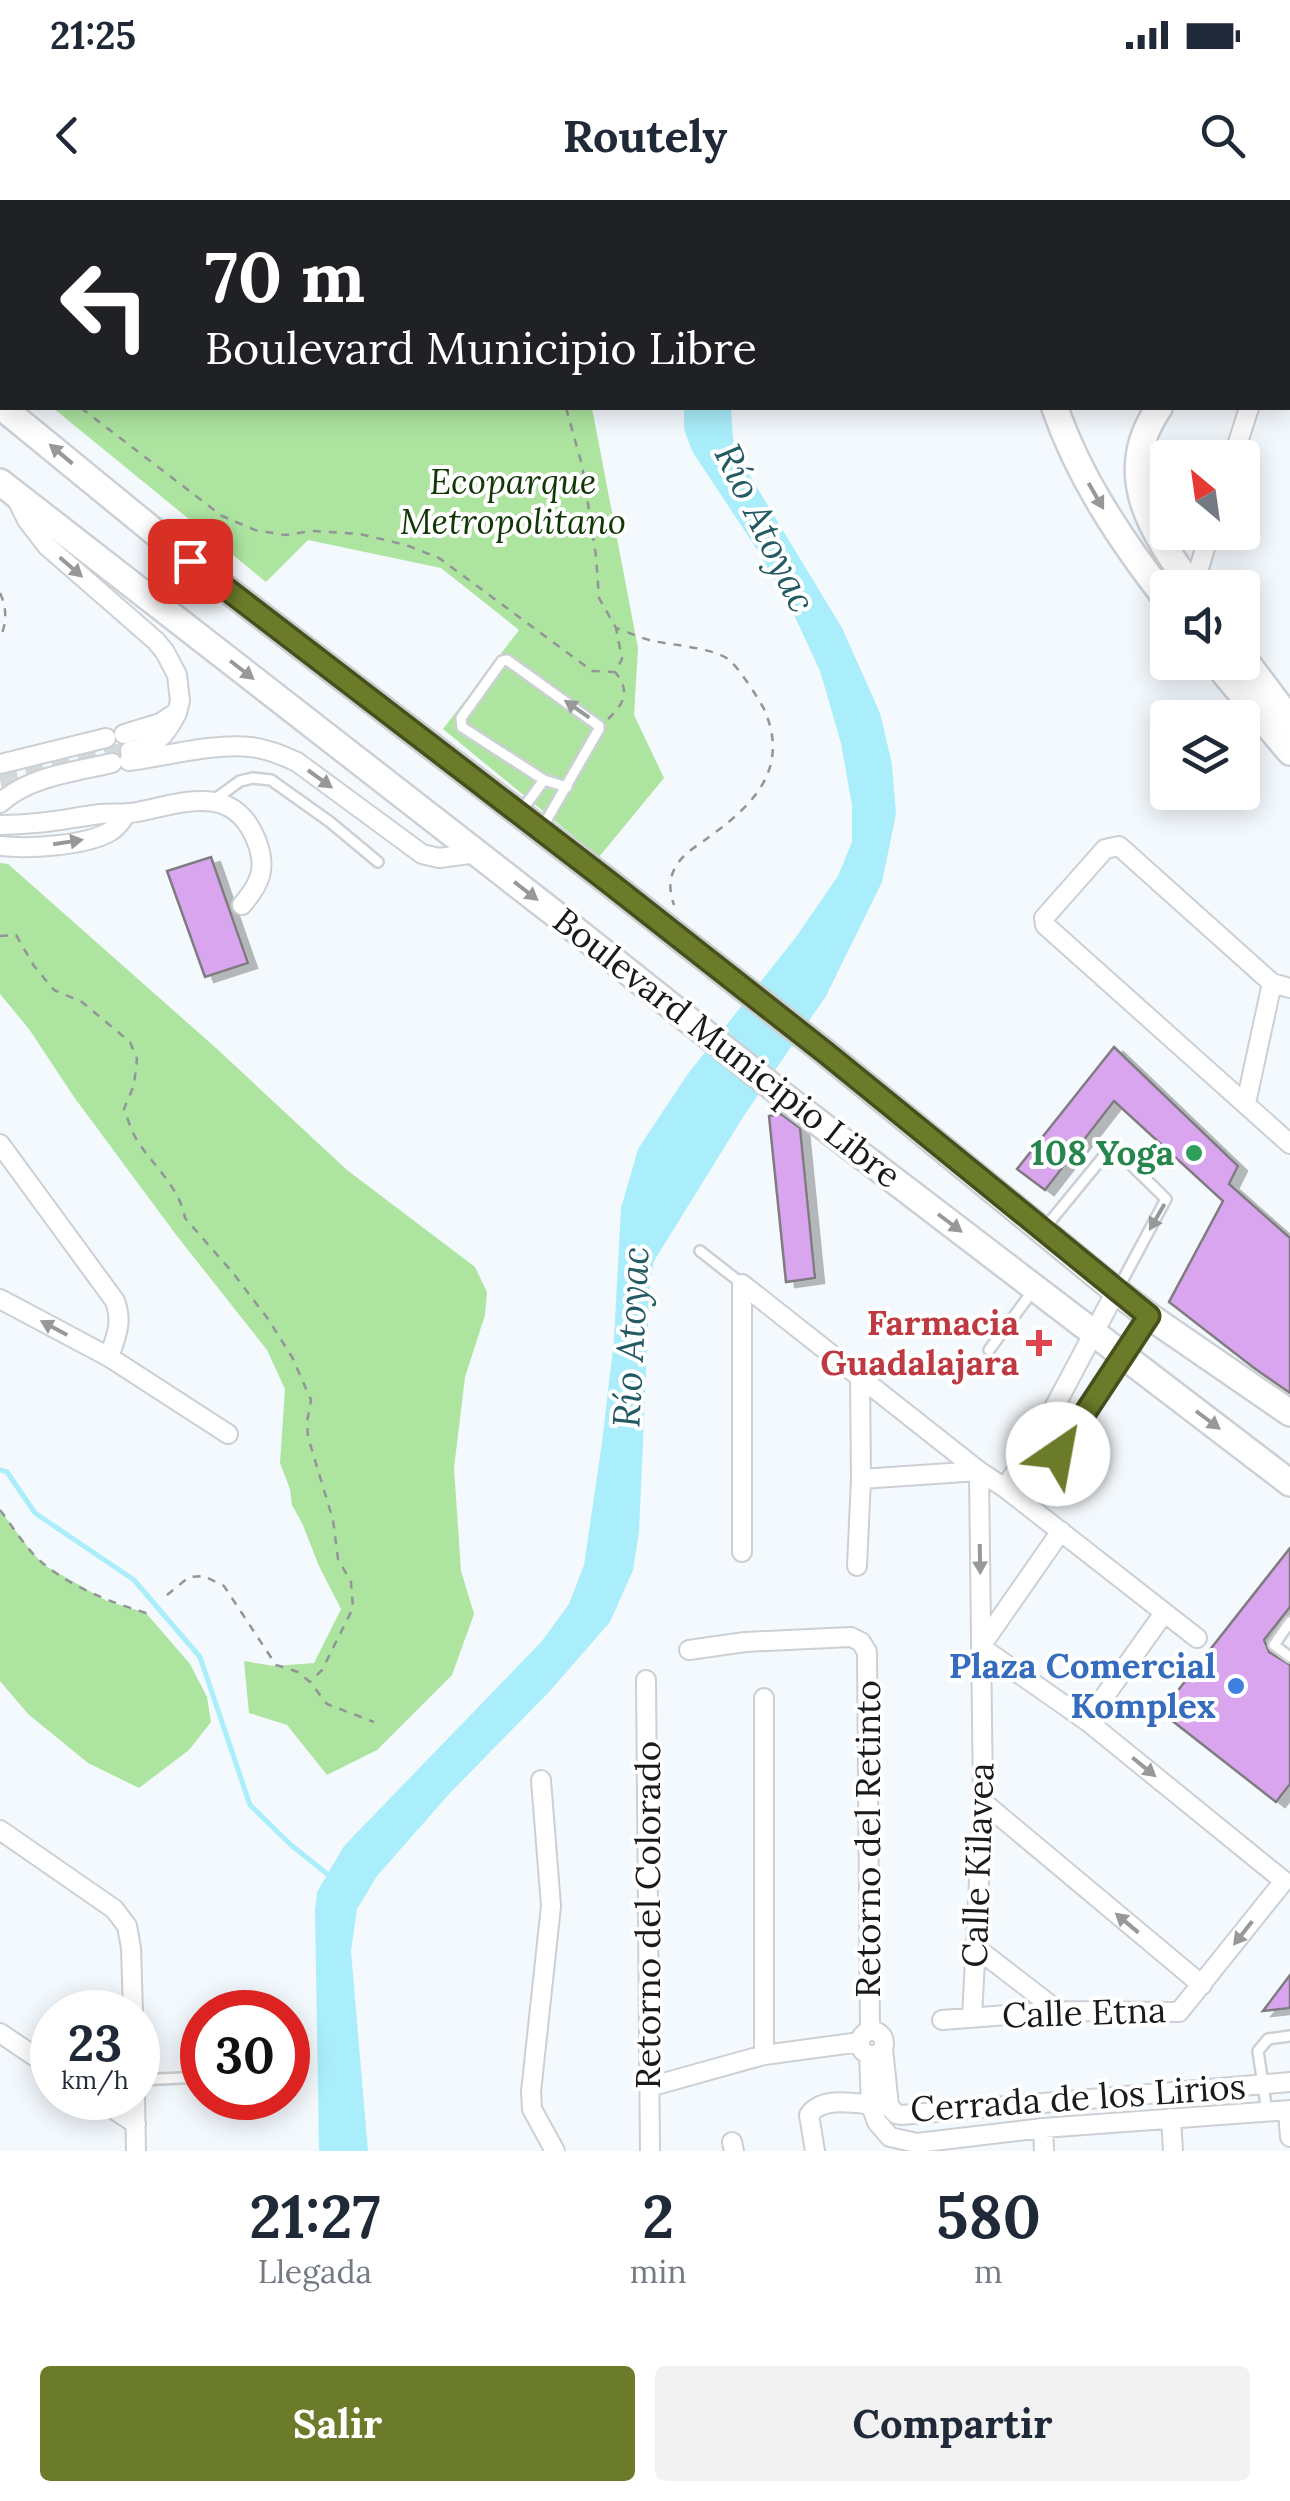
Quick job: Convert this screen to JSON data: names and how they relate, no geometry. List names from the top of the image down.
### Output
{
  "streets": {
    "main road": ["Boulevard Municipio Libre"],
    "street": [
      "Retorno del Retinto",
      "Calle Kilavea",
      "Retorno del Colorado",
      "Calle Etna",
      "Cerrada de los Lirios"
    ]
  },
  "crossings": [
    ["Calle Kilavea", "Calle Etna"]
  ],
  "water": ["Río Atoyac"],
  "parks": ["Ecoparque Metropolitano"],
  "places": {
    "other": ["108 Yoga", "Plaza Comercial Komplex"],
    "health": ["Farmacia Guadalajara"]
  },
  "north": "top left",
  "page": {
    "status": "21:25",
    "header": "Routely",
    "turn": ["70 m", "Boulevard Municipio Libre"],
    "speed": "23 km/h",
    "limit": "30",
    "eta": [
      "21:27",
      "Llegada",
      "2",
      "min",
      "580",
      "m"
    ],
    "buttons": ["Salir", "Compartir"]
  }
}
